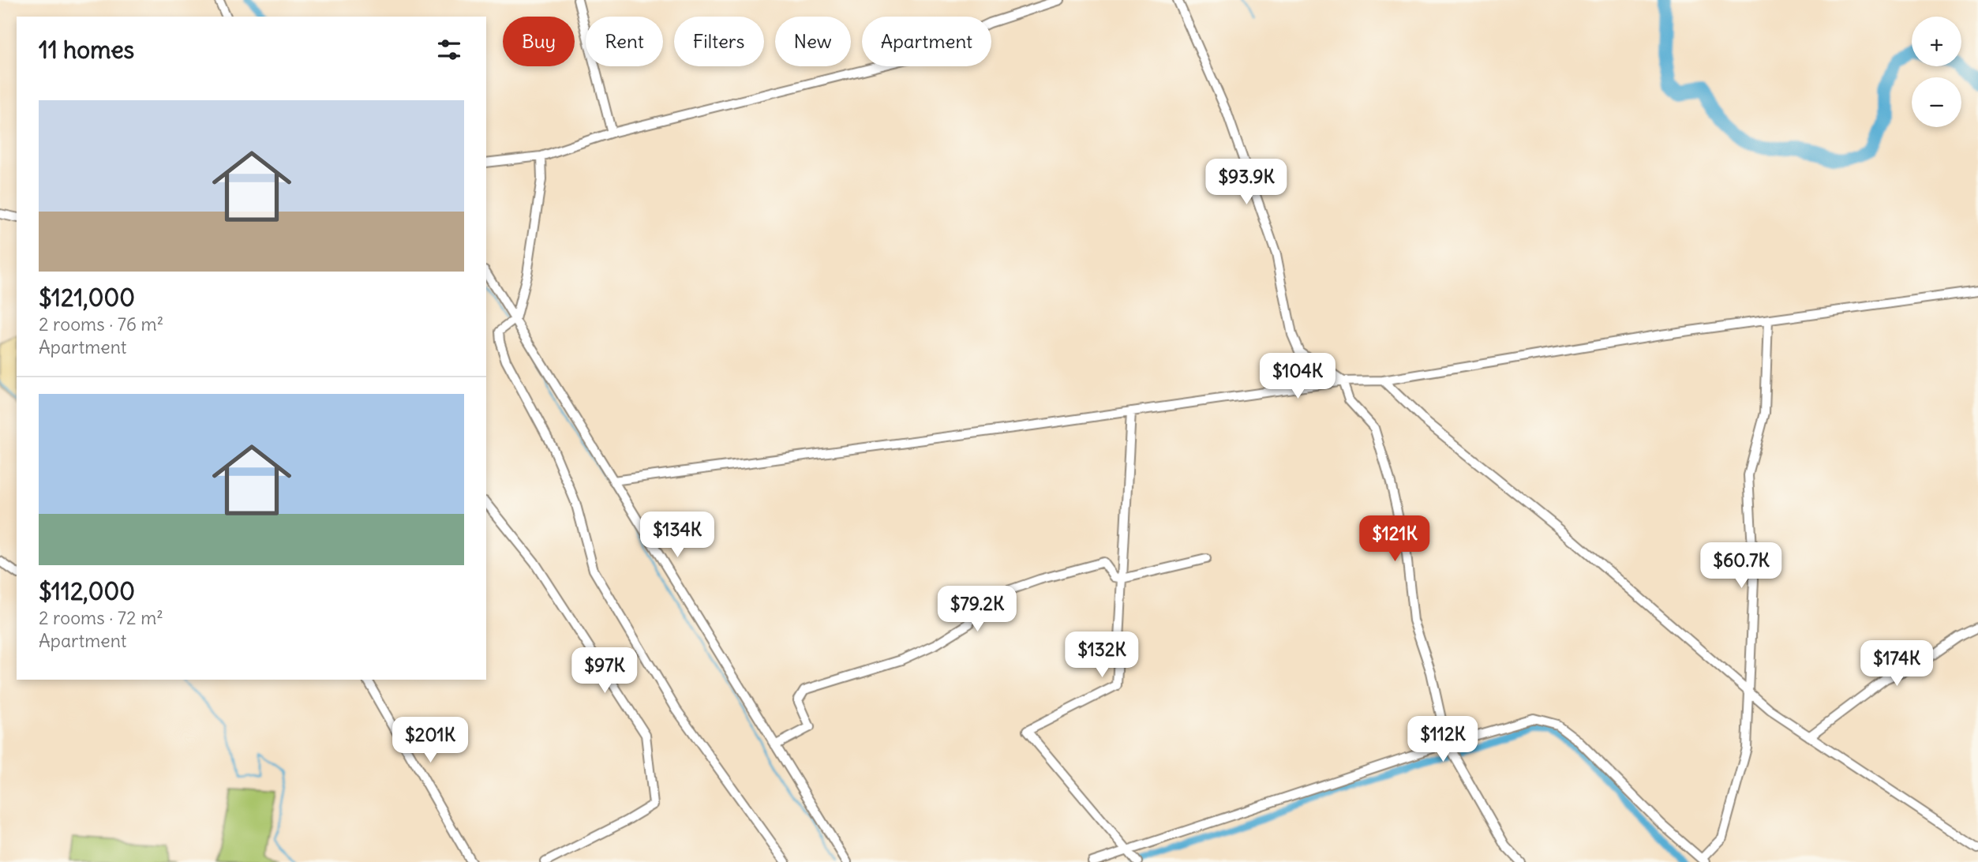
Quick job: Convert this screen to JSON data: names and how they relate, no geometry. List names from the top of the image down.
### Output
{
  "page": {
    "map_buttons": ["+", "−"],
    "chip": [
      "Buy",
      "Rent",
      "Filters",
      "New",
      "Apartment"
    ],
    "heading": "11 homes",
    "list": [
      {
        "name": "$121,000",
        "note": "2 rooms · 76 m² · Apartment"
      },
      {
        "name": "$112,000",
        "note": "2 rooms · 72 m² · Apartment"
      }
    ],
    "price": [
      "$93.9K",
      "$104K",
      "$134K",
      "$121K",
      "$60.7K",
      "$79.2K",
      "$132K",
      "$174K",
      "$97K",
      "$112K",
      "$201K"
    ]
  }
}
